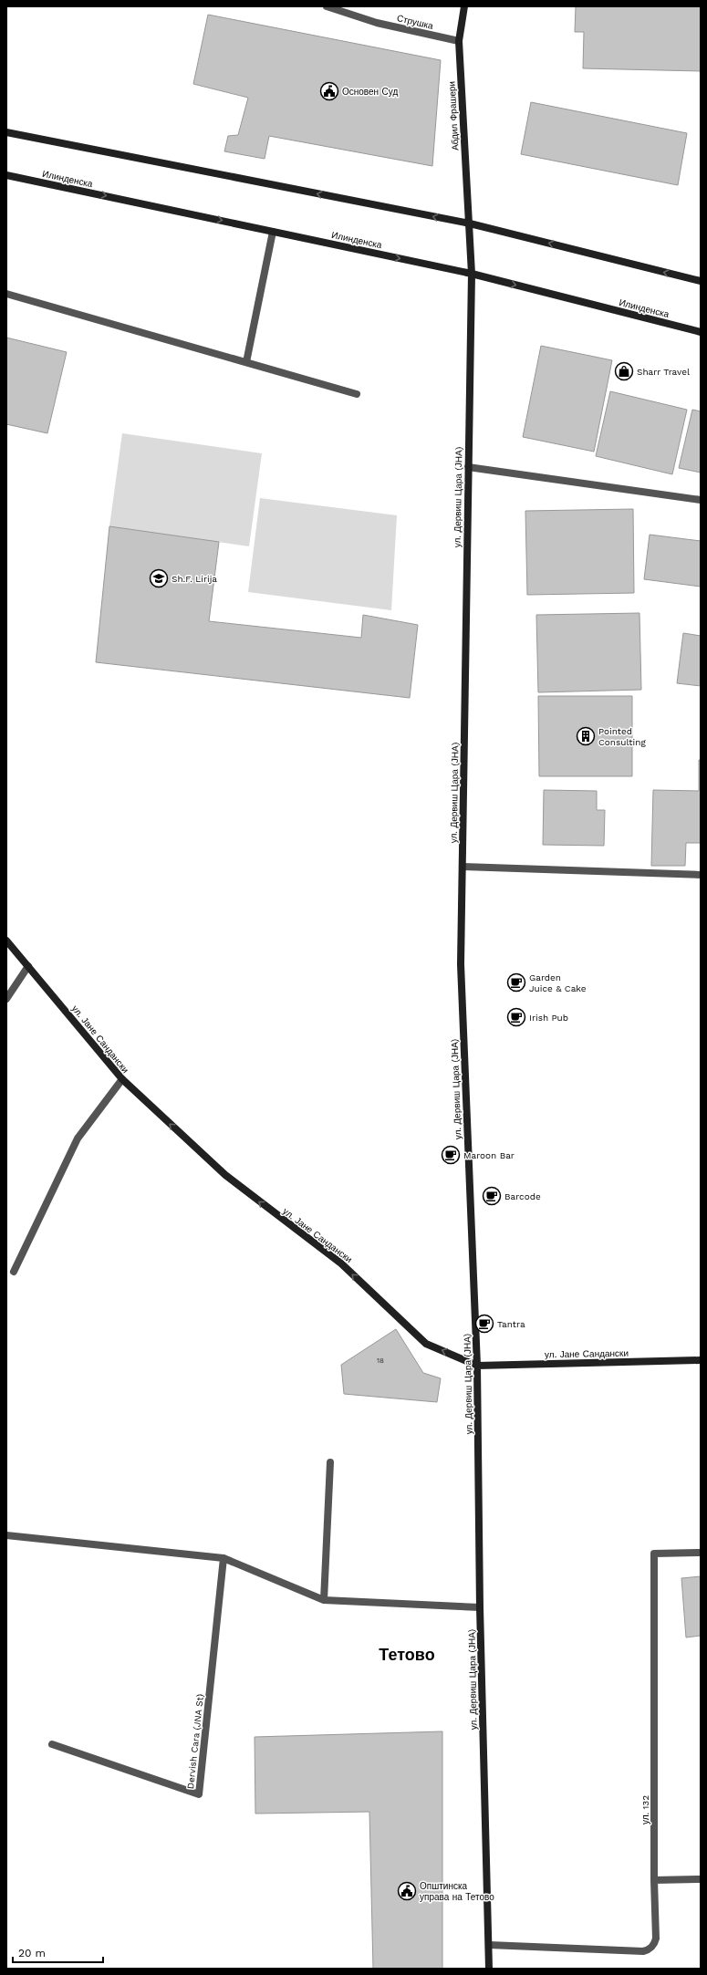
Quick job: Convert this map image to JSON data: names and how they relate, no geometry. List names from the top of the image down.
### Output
{
  "streets": {
    "street": [
      "Струшка",
      "Абдил Фрашери",
      "Илинденска",
      "ул. Дервиш Цара (ЈНА)",
      "ул. Јане Сандански",
      "Dervish Cara (JNA St)",
      "ул. 132"
    ]
  },
  "crossings": [
    ["Струшка", "Абдил Фрашери"],
    ["Абдил Фрашери", "Илинденска"],
    ["Абдил Фрашери", "ул. Дервиш Цара (ЈНА)"],
    ["Илинденска", "ул. Дервиш Цара (ЈНА)"],
    ["ул. Дервиш Цара (ЈНА)", "ул. Јане Сандански"],
    ["ул. Дервиш Цара (ЈНА)", "ул. 132"]
  ],
  "one_way": ["ул. Јане Сандански"],
  "districts": ["Тетово"],
  "places": {
    "public building": ["Основен Суд", "Општинска управа на Тетово"],
    "shop": ["Sharr Travel"],
    "school or university": ["Sh.F. Lirija"],
    "building": ["Pointed Consulting"],
    "cafe": [
      "Garden Juice & Cake",
      "Irish Pub",
      "Maroon Bar",
      "Barcode",
      "Tantra"
    ]
  },
  "house_numbers": ["18"],
  "scale_bar": "20 m"
}
